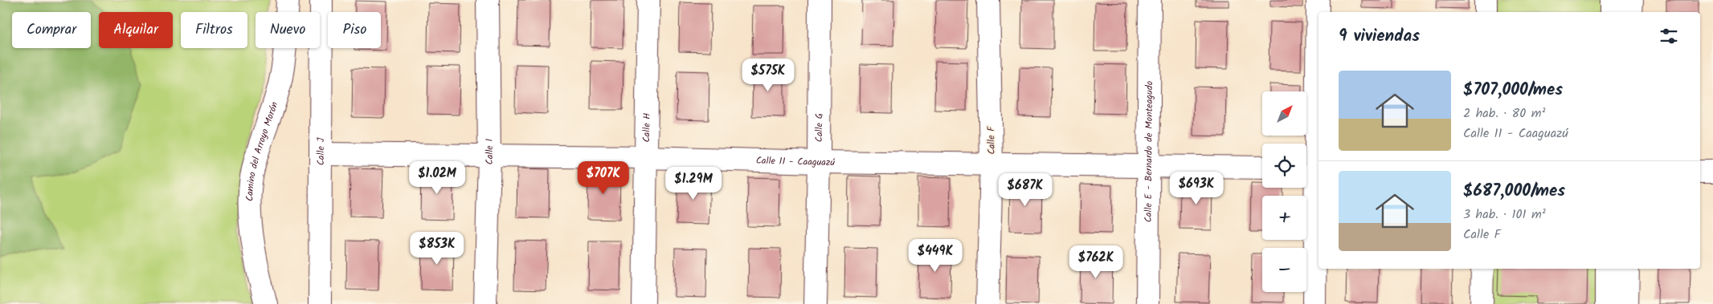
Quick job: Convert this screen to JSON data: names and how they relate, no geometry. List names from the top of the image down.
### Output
{
  "streets": {
    "street": [
      "Calle H",
      "Calle G",
      "Calle F",
      "Camino del Arroyo Morón",
      "Calle J",
      "Calle I",
      "Calle E - Bernardo de Monteagudo",
      "Calle 11 - Caaguazú"
    ]
  },
  "crossings": [
    ["Calle H", "Calle 11 - Caaguazú"],
    ["Calle G", "Calle 11 - Caaguazú"],
    ["Calle F", "Calle 11 - Caaguazú"],
    ["Calle J", "Calle 11 - Caaguazú"],
    ["Calle I", "Calle 11 - Caaguazú"],
    ["Calle E - Bernardo de Monteagudo", "Calle 11 - Caaguazú"]
  ],
  "north": "top right",
  "page": {
    "chip": [
      "Comprar",
      "Alquilar",
      "Filtros",
      "Nuevo",
      "Piso"
    ],
    "heading": "9 viviendas",
    "price": [
      "$575K",
      "$1.02M",
      "$707K",
      "$1.29M",
      "$693K",
      "$687K",
      "$853K",
      "$449K",
      "$762K"
    ],
    "list": [
      {
        "name": "$707,000/mes",
        "note": "2 hab. · 80 m² · Calle 11 - Caaguazú"
      },
      {
        "name": "$687,000/mes",
        "note": "3 hab. · 101 m² · Calle F"
      }
    ],
    "map_buttons": ["+", "−"]
  }
}
